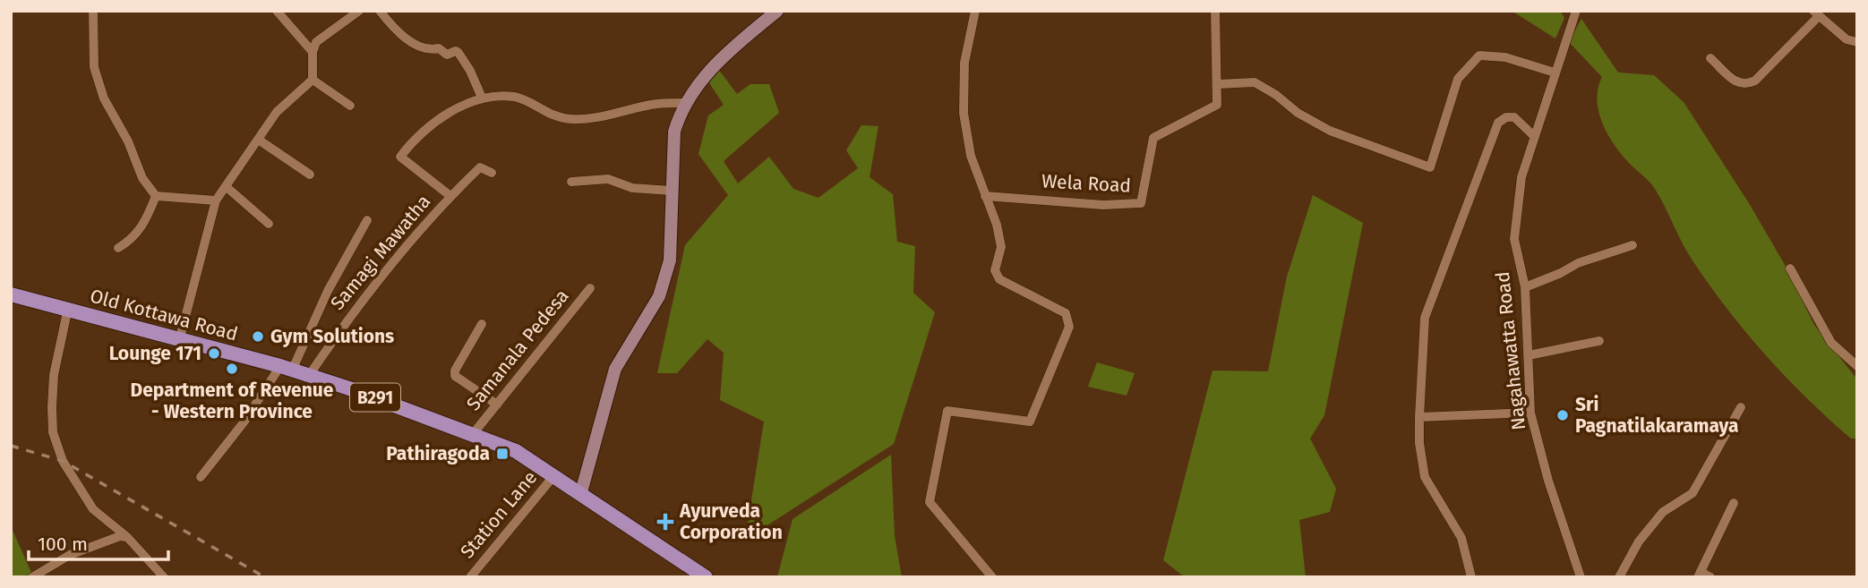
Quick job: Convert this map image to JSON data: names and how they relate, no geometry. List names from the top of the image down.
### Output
{
  "streets": {
    "main road": ["Old Kottawa Road", "B291"],
    "street": [
      "Wela Road",
      "Samagi Mawatha",
      "Samanala Pedesa",
      "Nagahawatta Road",
      "Station Lane"
    ]
  },
  "crossings": [
    ["Samagi Mawatha", "Old Kottawa Road"],
    ["Old Kottawa Road", "Samanala Pedesa"],
    ["Old Kottawa Road", "Station Lane"]
  ],
  "places": {
    "other": [
      "Gym Solutions",
      "Lounge 171",
      "Department of Revenue - Western Province",
      "Sri Pagnatilakaramaya"
    ],
    "transit": ["Pathiragoda"],
    "health": ["Ayurveda Corporation"]
  },
  "scale_bar": "100 m"
}
